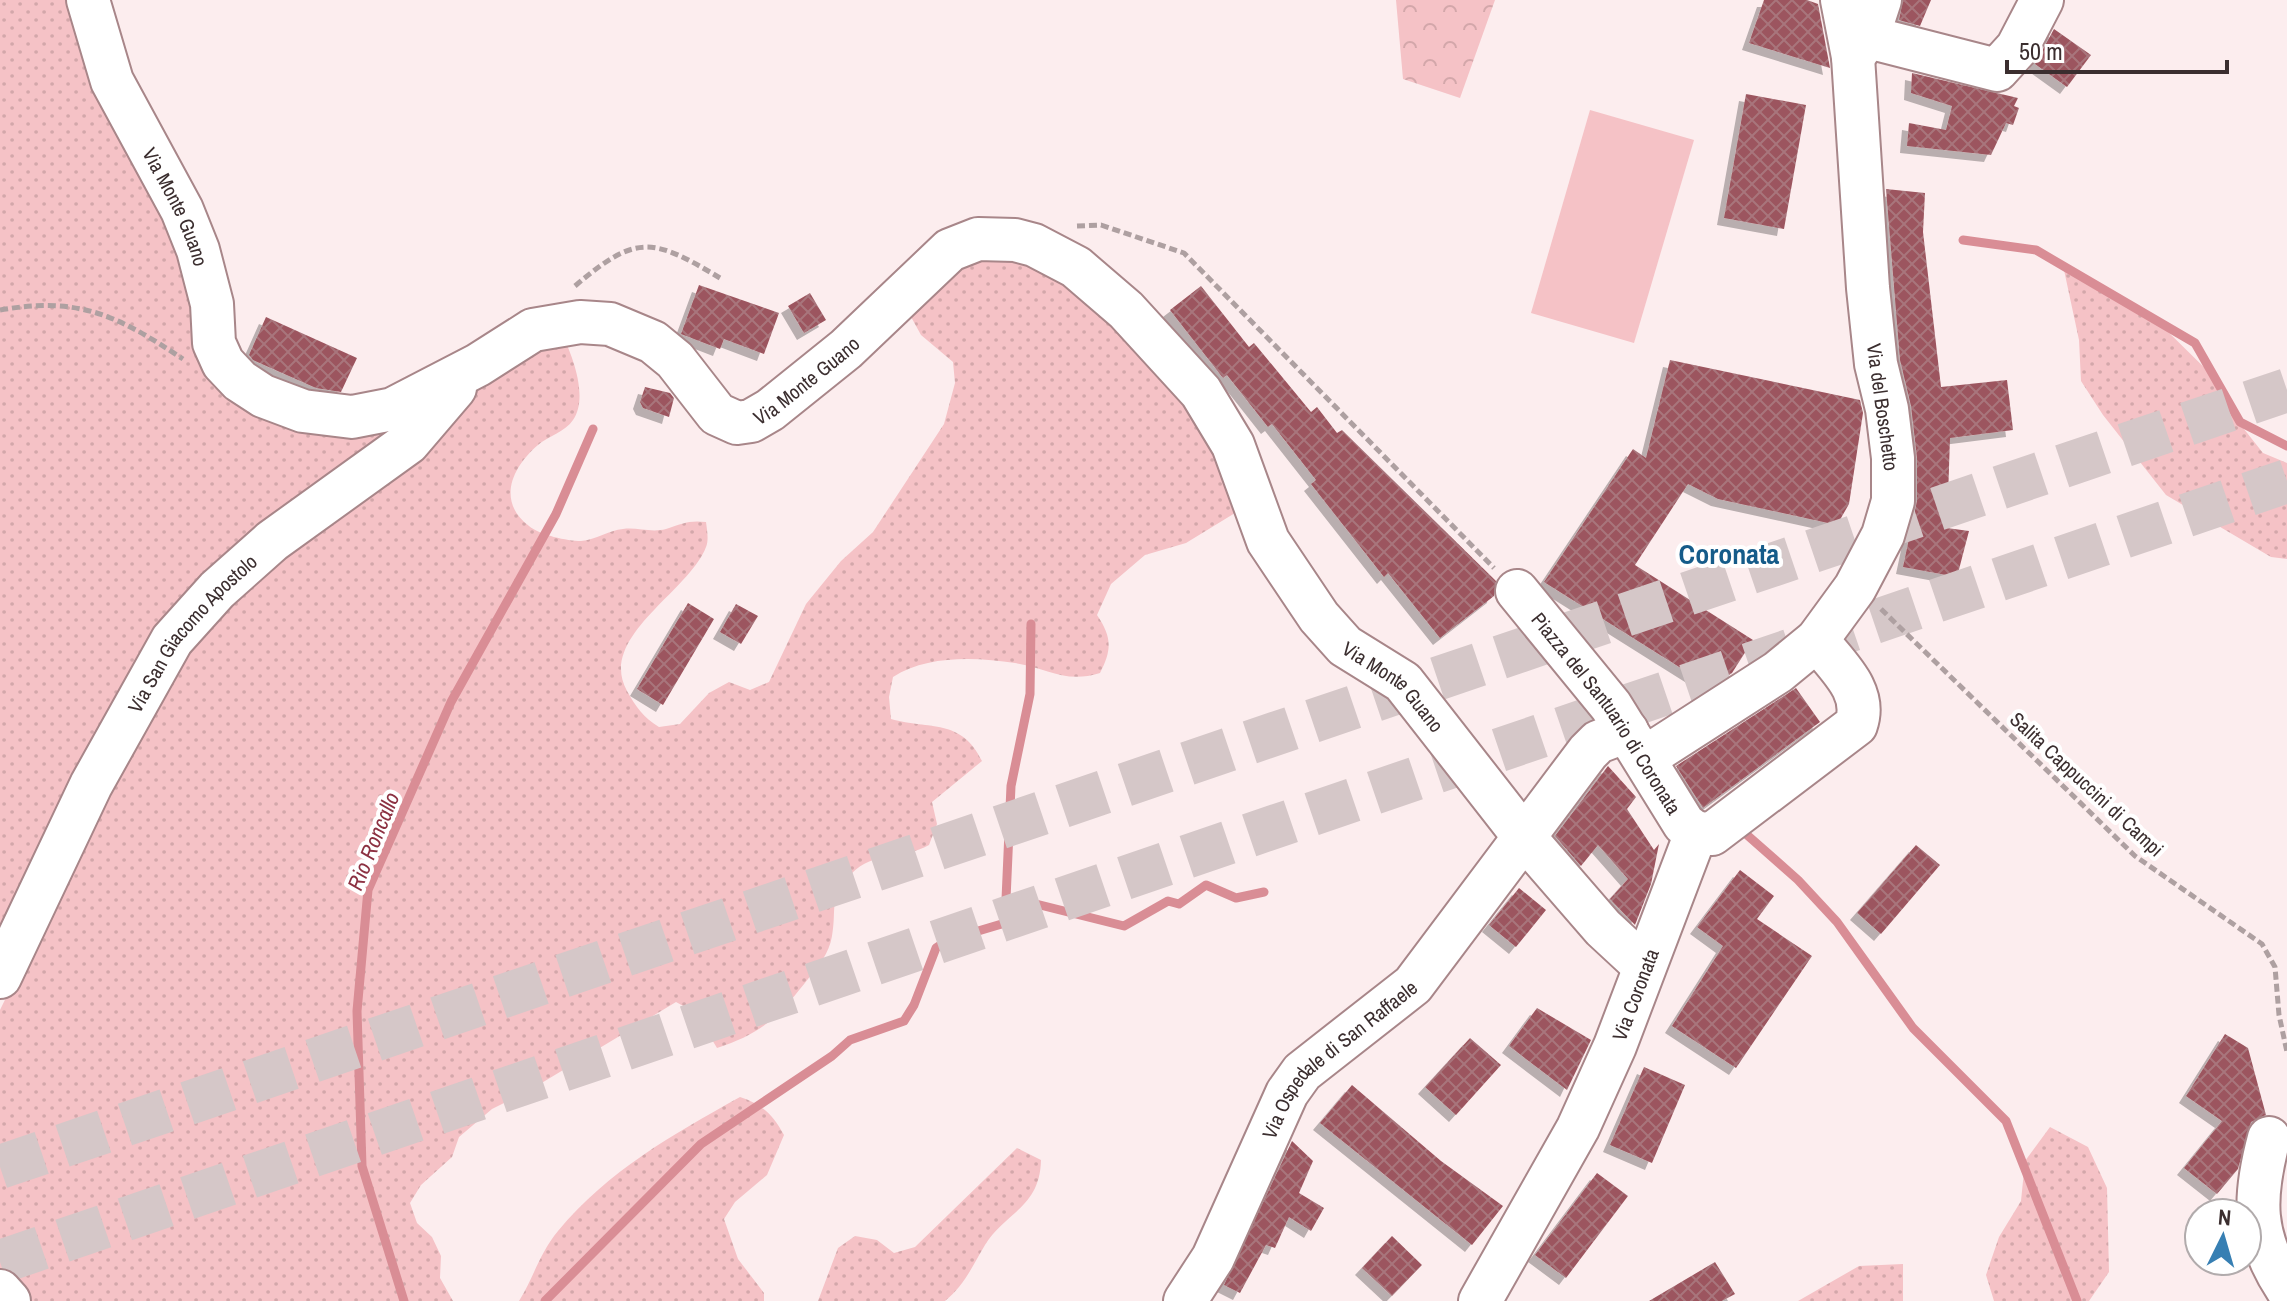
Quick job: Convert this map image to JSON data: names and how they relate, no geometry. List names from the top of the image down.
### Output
{
  "streets": {
    "street": [
      "Via Monte Guano",
      "Via del Boschetto",
      "Via San Giacomo Apostolo",
      "Piazza del Santuario di Coronata",
      "Via Coronata",
      "Via Ospedale di San Raffaele"
    ],
    "path": ["Salita Cappuccini di Campi"]
  },
  "crossings": [
    ["Via Monte Guano", "Via San Giacomo Apostolo"],
    ["Via Monte Guano", "Via Coronata"],
    ["Via Monte Guano", "Via Ospedale di San Raffaele"],
    ["Via del Boschetto", "Piazza del Santuario di Coronata"],
    ["Via del Boschetto", "Salita Cappuccini di Campi"],
    ["Piazza del Santuario di Coronata", "Via Coronata"]
  ],
  "districts": ["Coronata"],
  "water": ["Rio Roncallo"],
  "scale_bar": "50 m",
  "north": "top"
}
